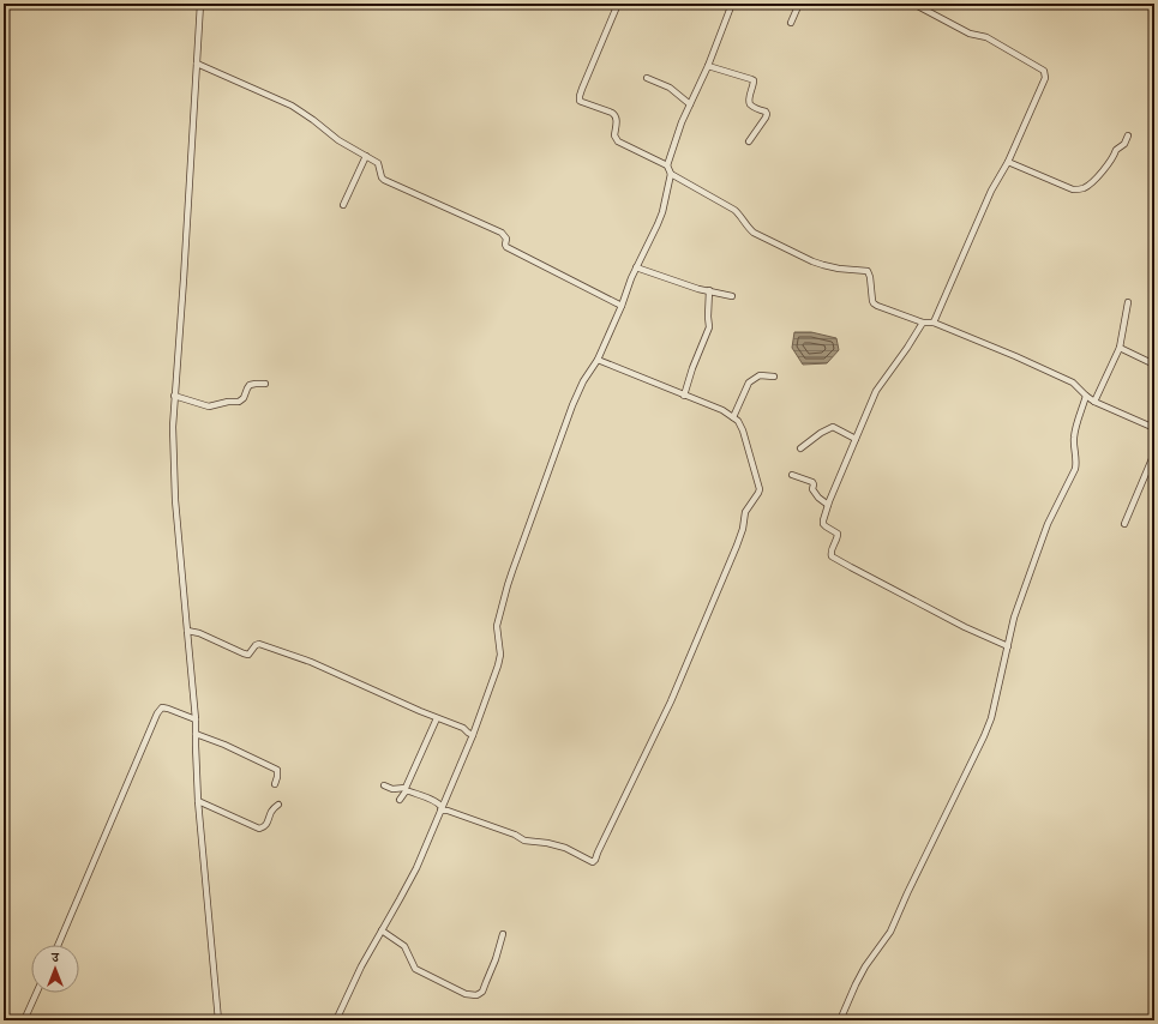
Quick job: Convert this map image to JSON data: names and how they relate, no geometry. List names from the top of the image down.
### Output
{
  "north": "top"
}
